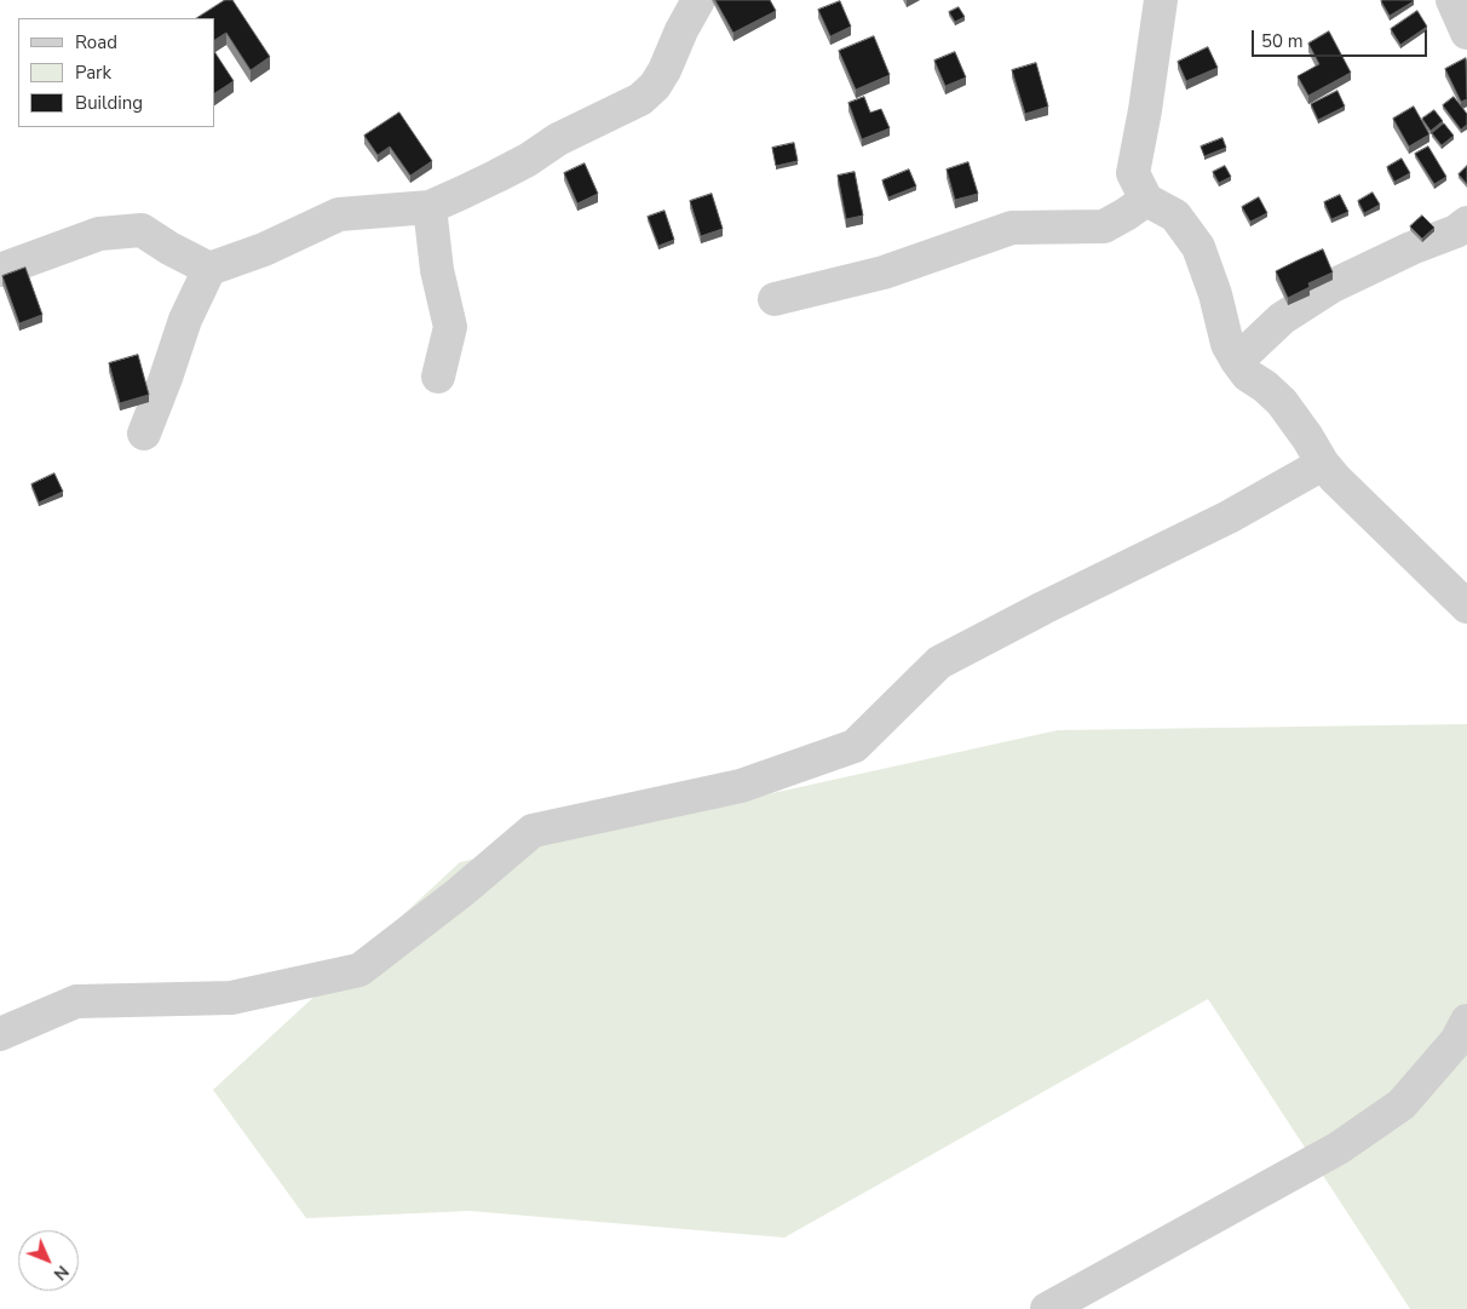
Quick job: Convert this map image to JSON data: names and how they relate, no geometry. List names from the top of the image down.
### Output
{
  "legend": ["Road", "Park", "Building"],
  "scale_bar": "50 m",
  "north": "bottom right"
}
